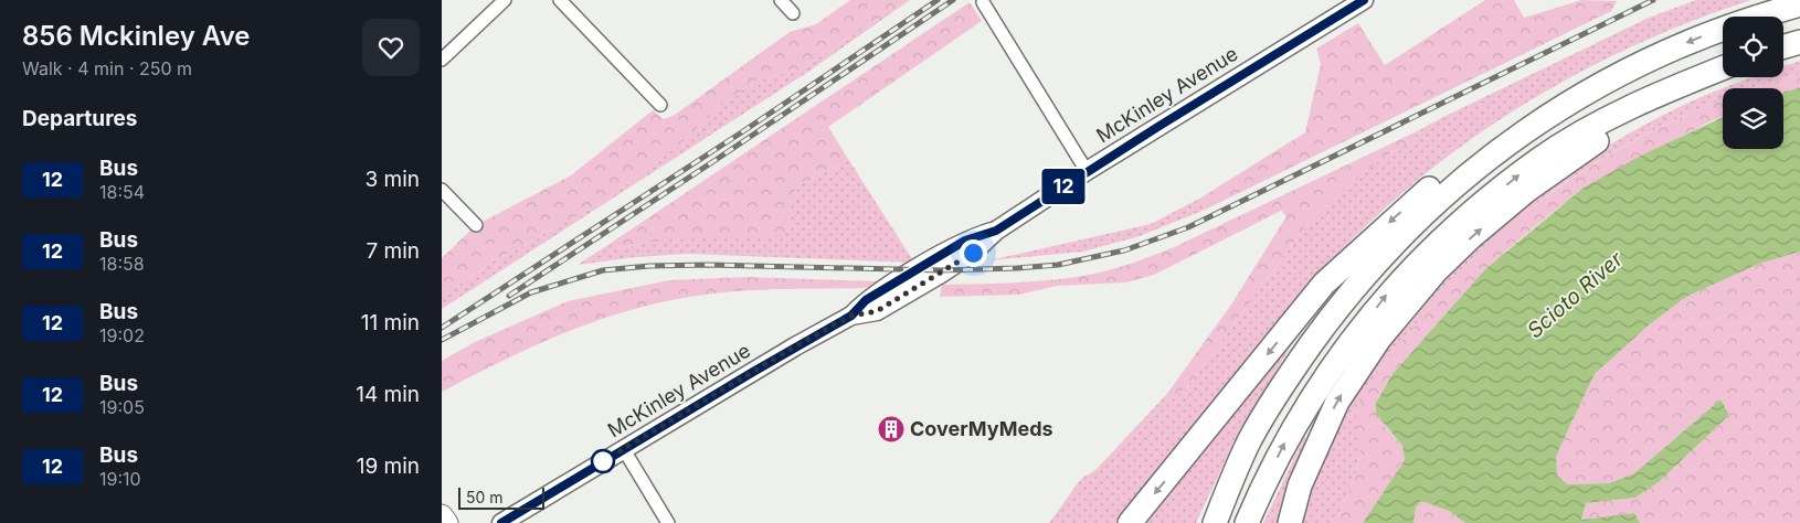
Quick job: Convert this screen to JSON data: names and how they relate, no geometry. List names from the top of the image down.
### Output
{
  "streets": {
    "main road": ["McKinley Avenue"]
  },
  "water": ["Scioto River"],
  "places": {
    "building": ["CoverMyMeds"]
  },
  "lines": ["bus line 12"],
  "scale_bar": "50 m",
  "page": {
    "heading": [
      ["856 Mckinley Ave", "Walk · 4 min · 250 m"],
      "Departures"
    ],
    "on_map": "12",
    "list": [
      {
        "mark": "12",
        "name": "Bus",
        "note": "18:54",
        "value": "3 min"
      },
      {
        "mark": "12",
        "name": "Bus",
        "note": "18:58",
        "value": "7 min"
      },
      {
        "mark": "12",
        "name": "Bus",
        "note": "19:02",
        "value": "11 min"
      },
      {
        "mark": "12",
        "name": "Bus",
        "note": "19:05",
        "value": "14 min"
      },
      {
        "mark": "12",
        "name": "Bus",
        "note": "19:10",
        "value": "19 min"
      }
    ],
    "scale": "50 m"
  }
}
